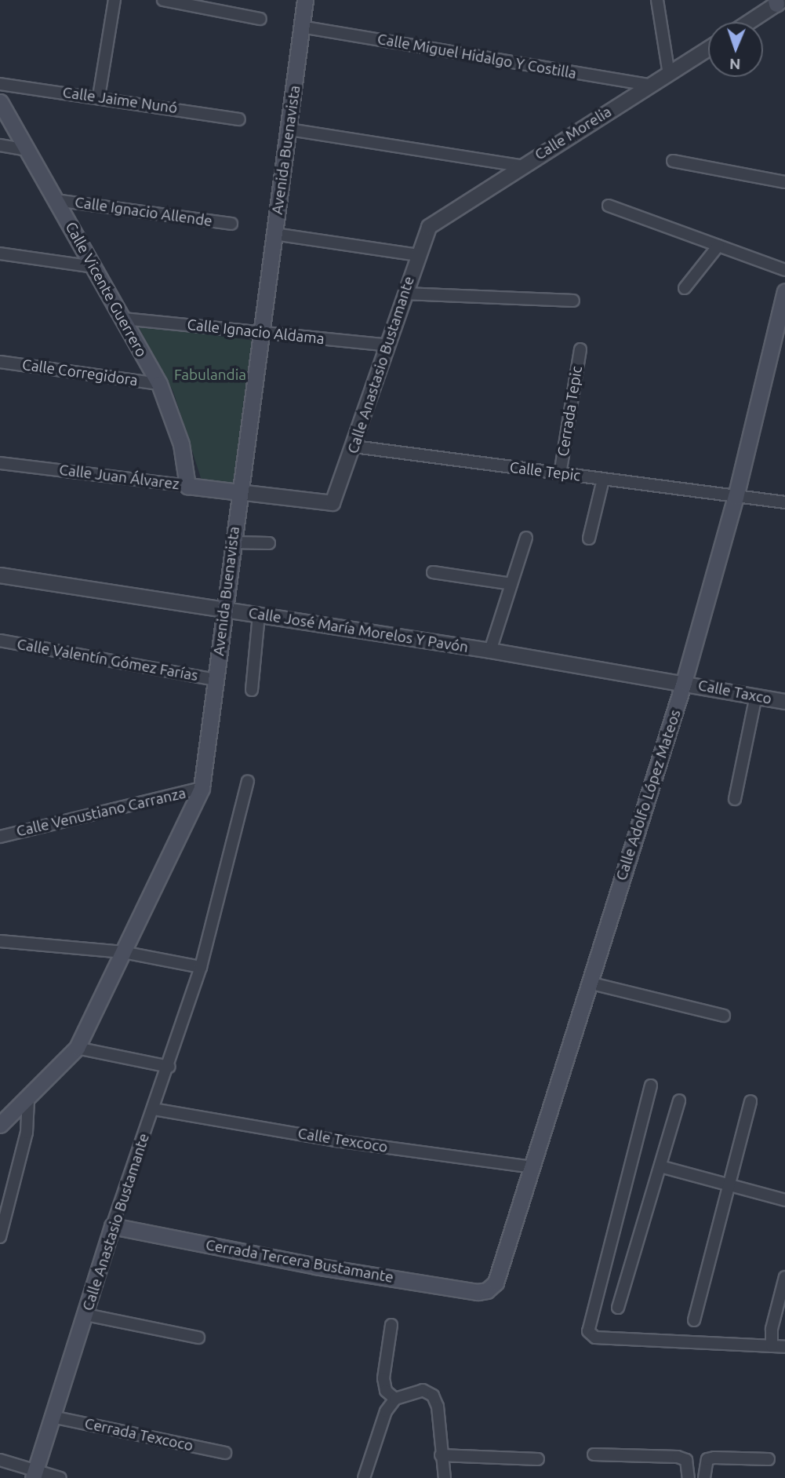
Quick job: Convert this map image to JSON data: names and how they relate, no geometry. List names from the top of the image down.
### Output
{
  "streets": {
    "main road": [
      "Avenida Buenavista",
      "Calle Vicente Guerrero",
      "Calle Anastasio Bustamante",
      "Calle Juan Álvarez",
      "Calle Adolfo López Mateos",
      "Cerrada Tercera Bustamante"
    ],
    "street": [
      "Calle Miguel Hidalgo Y Costilla",
      "Calle Jaime Nunó",
      "Calle Morelia",
      "Calle Ignacio Allende",
      "Calle Ignacio Aldama",
      "Calle Corregidora",
      "Cerrada Tepic",
      "Calle Tepic",
      "Calle José María Morelos Y Pavón",
      "Calle Valentín Gómez Farías",
      "Calle Taxco",
      "Calle Venustiano Carranza",
      "Calle Texcoco",
      "Cerrada Texcoco"
    ]
  },
  "crossings": [
    ["Calle Miguel Hidalgo Y Costilla", "Calle Morelia"],
    ["Calle Miguel Hidalgo Y Costilla", "Avenida Buenavista"],
    ["Calle Morelia", "Calle Anastasio Bustamante"],
    ["Avenida Buenavista", "Calle Ignacio Aldama"],
    ["Avenida Buenavista", "Calle Anastasio Bustamante"],
    ["Avenida Buenavista", "Calle Juan Álvarez"],
    ["Avenida Buenavista", "Calle José María Morelos Y Pavón"],
    ["Avenida Buenavista", "Calle Valentín Gómez Farías"],
    ["Avenida Buenavista", "Calle Venustiano Carranza"],
    ["Calle Ignacio Allende", "Calle Vicente Guerrero"],
    ["Calle Vicente Guerrero", "Calle Ignacio Aldama"],
    ["Calle Vicente Guerrero", "Calle Corregidora"],
    ["Calle Vicente Guerrero", "Calle Juan Álvarez"],
    ["Calle Ignacio Aldama", "Calle Anastasio Bustamante"],
    ["Calle Anastasio Bustamante", "Calle Tepic"],
    ["Calle Anastasio Bustamante", "Calle Juan Álvarez"],
    ["Calle Anastasio Bustamante", "Calle Texcoco"],
    ["Calle Anastasio Bustamante", "Cerrada Tercera Bustamante"],
    ["Calle Anastasio Bustamante", "Cerrada Texcoco"],
    ["Cerrada Tepic", "Calle Tepic"],
    ["Calle Tepic", "Calle Adolfo López Mateos"],
    ["Calle José María Morelos Y Pavón", "Calle Taxco"],
    ["Calle José María Morelos Y Pavón", "Calle Adolfo López Mateos"],
    ["Calle Taxco", "Calle Adolfo López Mateos"],
    ["Calle Adolfo López Mateos", "Calle Texcoco"],
    ["Calle Adolfo López Mateos", "Cerrada Tercera Bustamante"]
  ],
  "parks": ["Fabulandia"],
  "north": "bottom"
}
